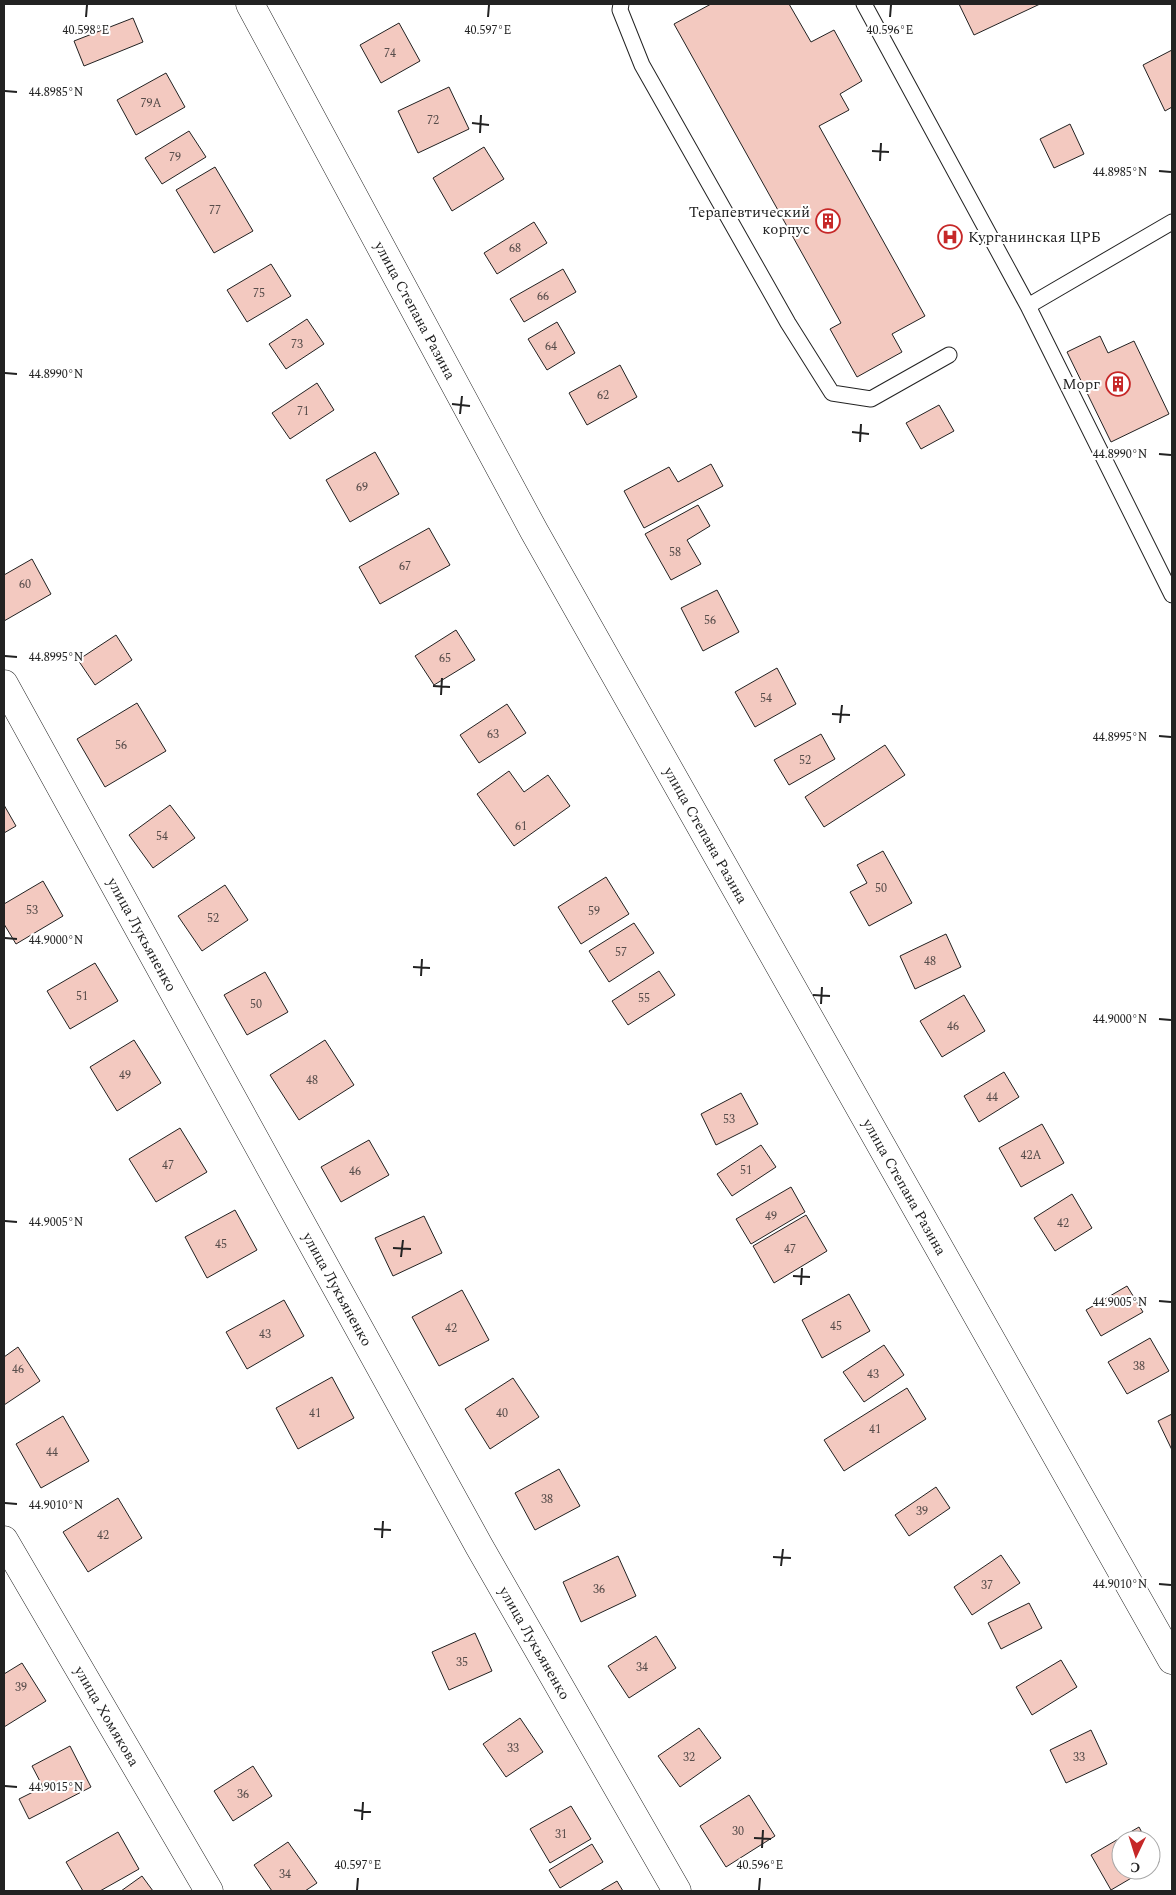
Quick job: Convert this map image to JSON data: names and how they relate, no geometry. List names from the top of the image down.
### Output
{
  "streets": {
    "street": ["улица Степана Разина", "улица Лукьяненко", "улица Хомякова"]
  },
  "places": {
    "building": ["Терапевтический корпус", "Морг"],
    "hospital": ["Курганинская ЦРБ"]
  },
  "house_numbers": [
    "74",
    "79А",
    "72",
    "79",
    "77",
    "68",
    "75",
    "66",
    "73",
    "64",
    "62",
    "71",
    "69",
    "58",
    "67",
    "60",
    "56",
    "65",
    "54",
    "63",
    "56",
    "52",
    "61",
    "54",
    "50",
    "53",
    "59",
    "52",
    "57",
    "48",
    "51",
    "55",
    "50",
    "46",
    "49",
    "48",
    "44",
    "53",
    "42А",
    "47",
    "51",
    "46",
    "49",
    "42",
    "45",
    "47",
    "45",
    "42",
    "43",
    "38",
    "46",
    "43",
    "41",
    "40",
    "41",
    "44",
    "38",
    "39",
    "42",
    "37",
    "36",
    "35",
    "34",
    "39",
    "33",
    "32",
    "33",
    "36",
    "30",
    "31",
    "34"
  ],
  "north": "bottom",
  "coordinates": [
    "40.598°E",
    "40.597°E",
    "40.596°E",
    "44.8985°N",
    "44.8990°N",
    "44.8995°N",
    "44.9000°N",
    "44.9005°N",
    "44.9010°N",
    "44.9015°N"
  ]
}
